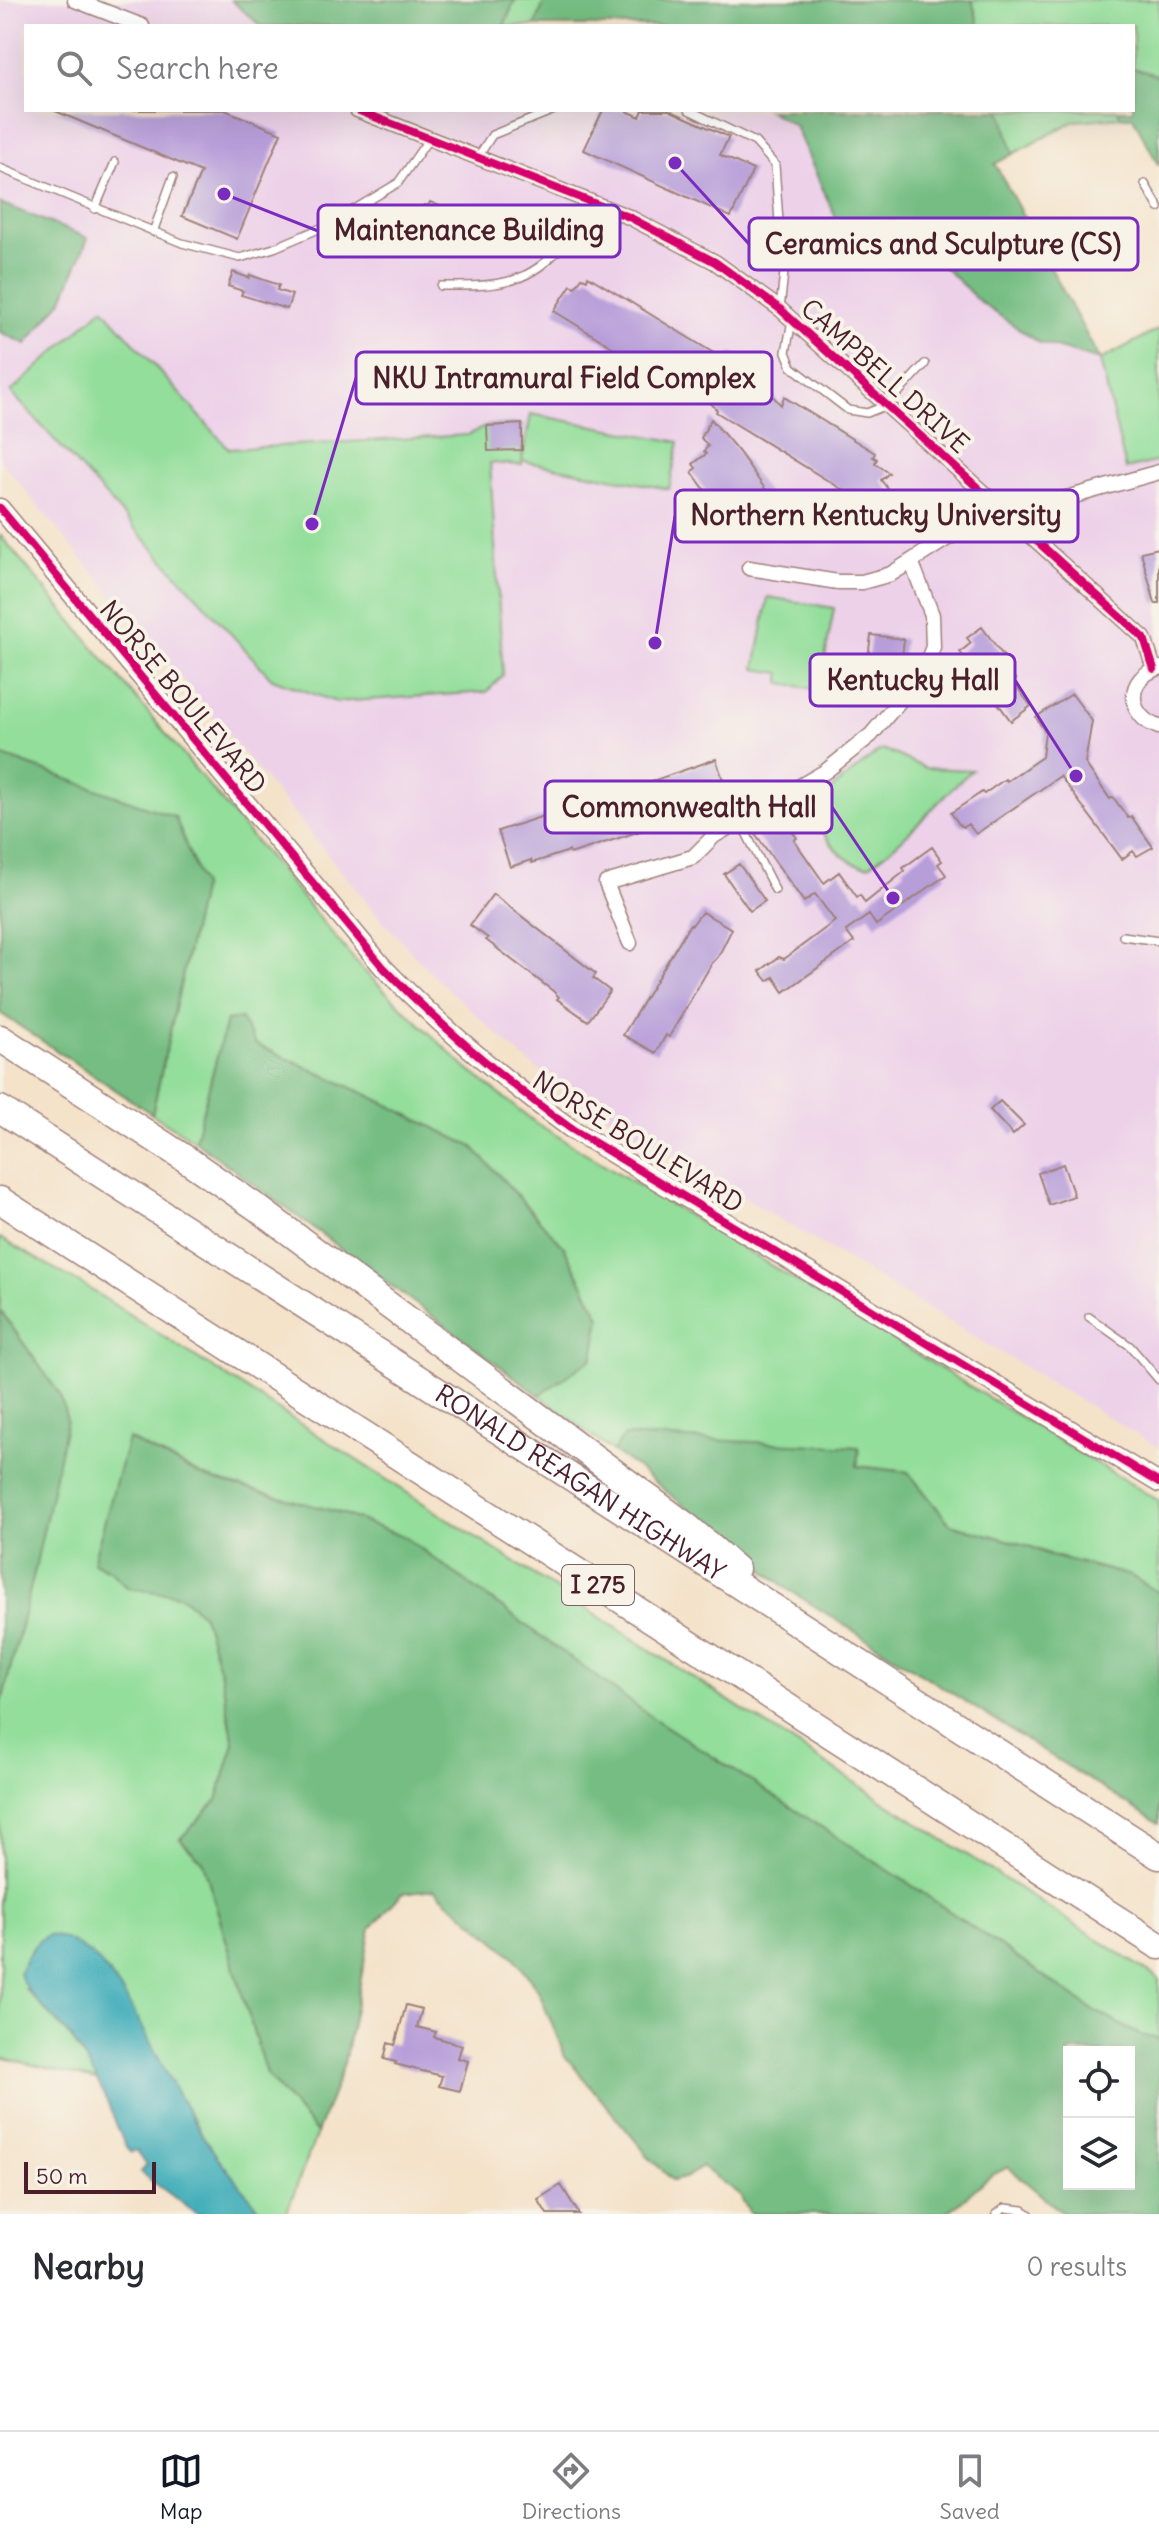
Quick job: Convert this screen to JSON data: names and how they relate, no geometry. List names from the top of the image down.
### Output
{
  "streets": {
    "highway": ["RONALD REAGAN HIGHWAY", "I 275"],
    "street": ["CAMPBELL DRIVE", "NORSE BOULEVARD"]
  },
  "places": [
    "Ceramics and Sculpture (CS)",
    "Maintenance Building",
    "NKU Intramural Field Complex",
    "Northern Kentucky University",
    "Kentucky Hall",
    "Commonwealth Hall"
  ],
  "scale_bar": "50 m",
  "page": {
    "search": "Search here",
    "scale": "50 m",
    "heading": ["Nearby", "0 results"],
    "nav": ["Map", "Directions", "Saved"]
  }
}
